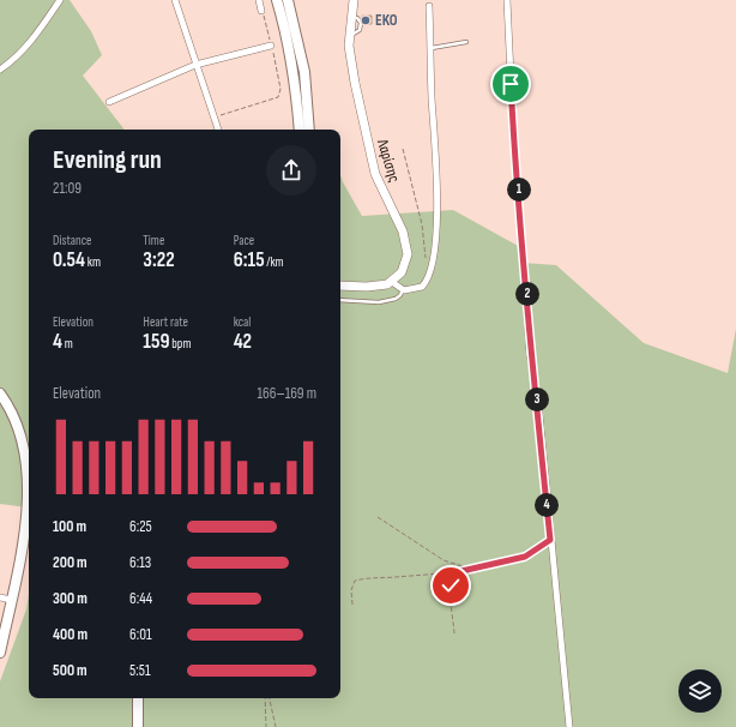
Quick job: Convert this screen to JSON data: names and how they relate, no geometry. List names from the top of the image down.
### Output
{
  "streets": {
    "main road": ["Λαρίσης"]
  },
  "places": ["EKO"],
  "page": {
    "heading": ["Evening run", "21:09"],
    "pins": [
      "1",
      "2",
      "3",
      "4"
    ],
    "stats": [
      ["Distance", "0.54 km"],
      ["Time", "3:22"],
      ["Pace", "6:15 /km"],
      ["Elevation", "4 m"],
      ["Heart rate", "159 bpm"],
      ["kcal", "42"]
    ],
    "chart": ["Elevation", "166–169 m"],
    "list": [
      {
        "name": "100 m",
        "note": "6:25"
      },
      {
        "name": "200 m",
        "note": "6:13"
      },
      {
        "name": "300 m",
        "note": "6:44"
      },
      {
        "name": "400 m",
        "note": "6:01"
      },
      {
        "name": "500 m",
        "note": "5:51"
      }
    ]
  }
}
